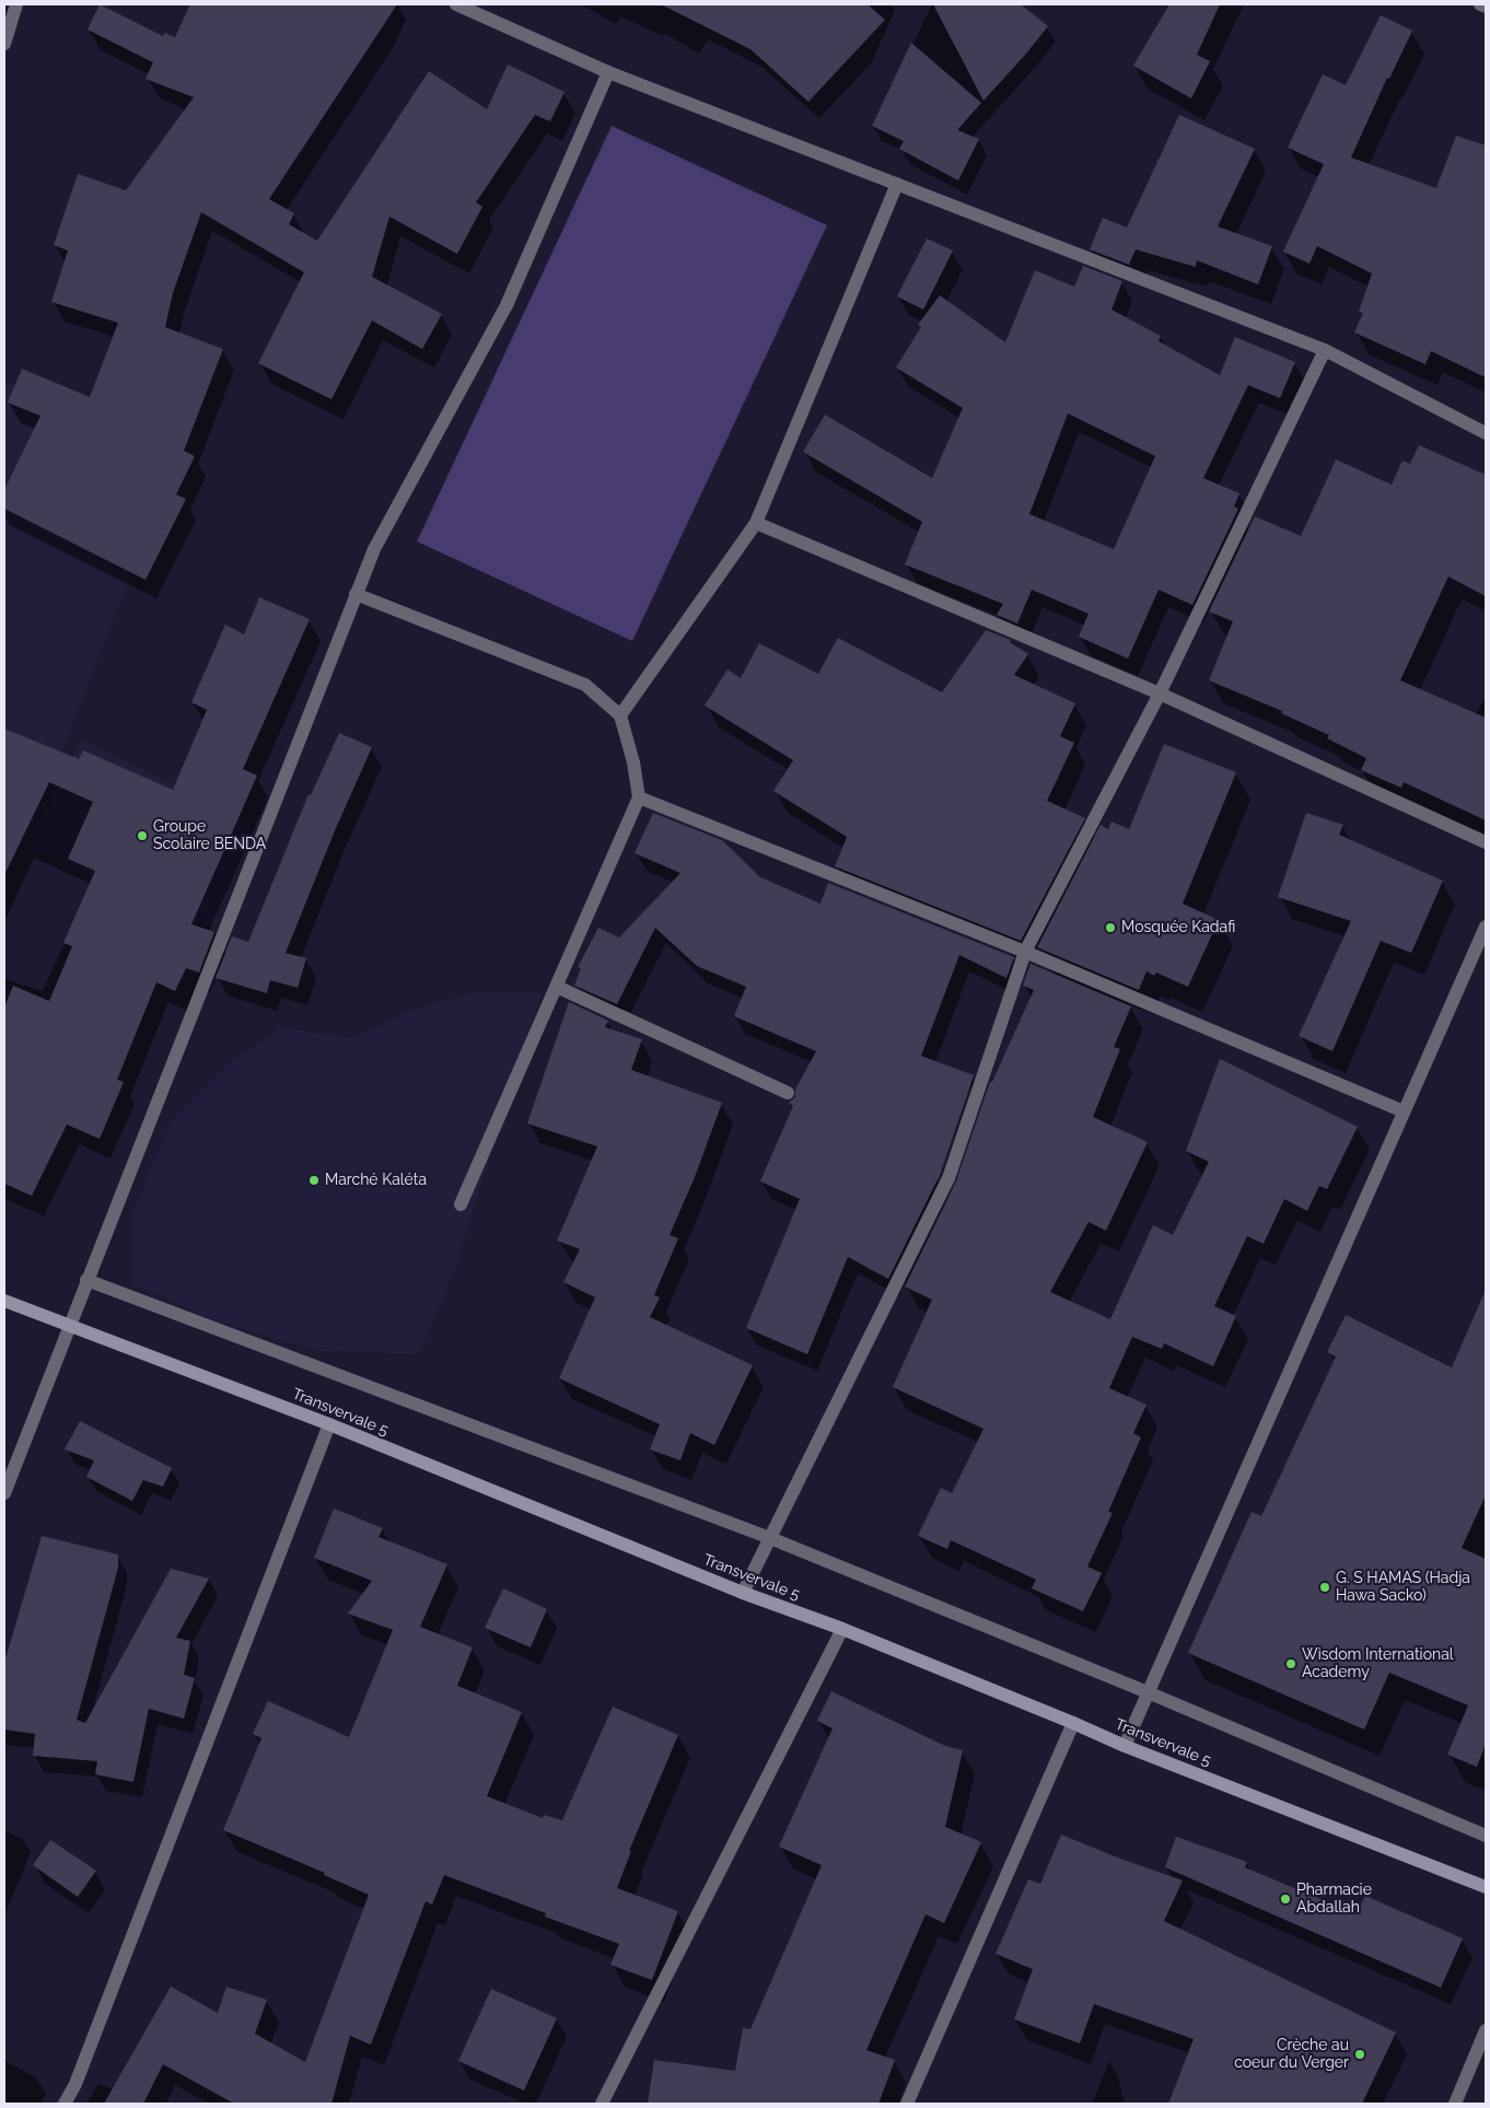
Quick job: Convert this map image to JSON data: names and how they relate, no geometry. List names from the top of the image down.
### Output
{
  "streets": {
    "main road": ["Transvervale 5"]
  },
  "places": [
    "Groupe Scolaire BENDA",
    "Mosquée Kadafi",
    "Marché Kaléta",
    "G. S HAMAS (Hadja Hawa Sacko)",
    "Wisdom International Academy",
    "Pharmacie Abdallah",
    "Crèche au coeur du Verger"
  ]
}
